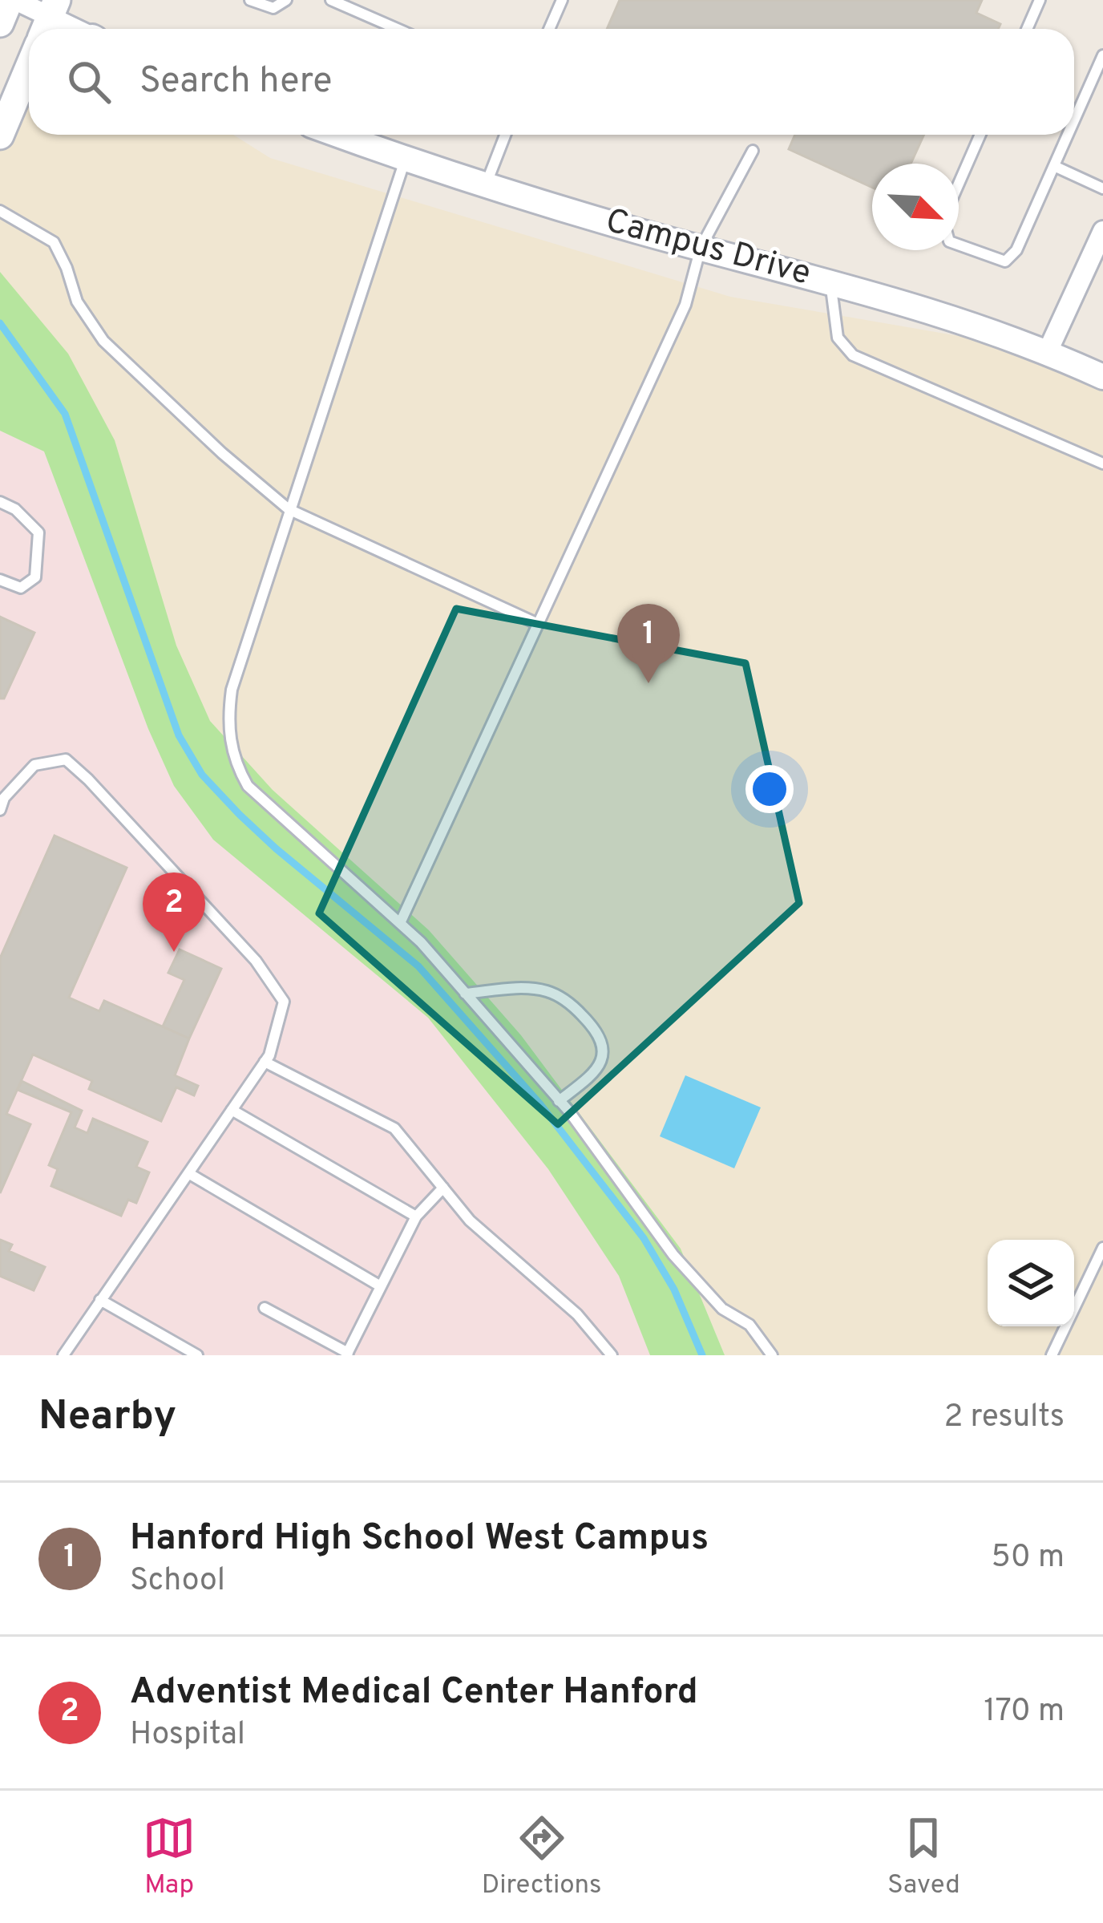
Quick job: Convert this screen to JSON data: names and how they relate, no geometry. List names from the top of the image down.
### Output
{
  "streets": {
    "street": ["Campus Drive"]
  },
  "north": "bottom right",
  "page": {
    "search": "Search here",
    "pins": ["1", "2"],
    "heading": ["Nearby", "2 results"],
    "list": [
      {
        "mark": "1",
        "name": "Hanford High School West Campus",
        "note": "School",
        "value": "50 m"
      },
      {
        "mark": "2",
        "name": "Adventist Medical Center Hanford",
        "note": "Hospital",
        "value": "170 m"
      }
    ],
    "nav": ["Map", "Directions", "Saved"]
  }
}
